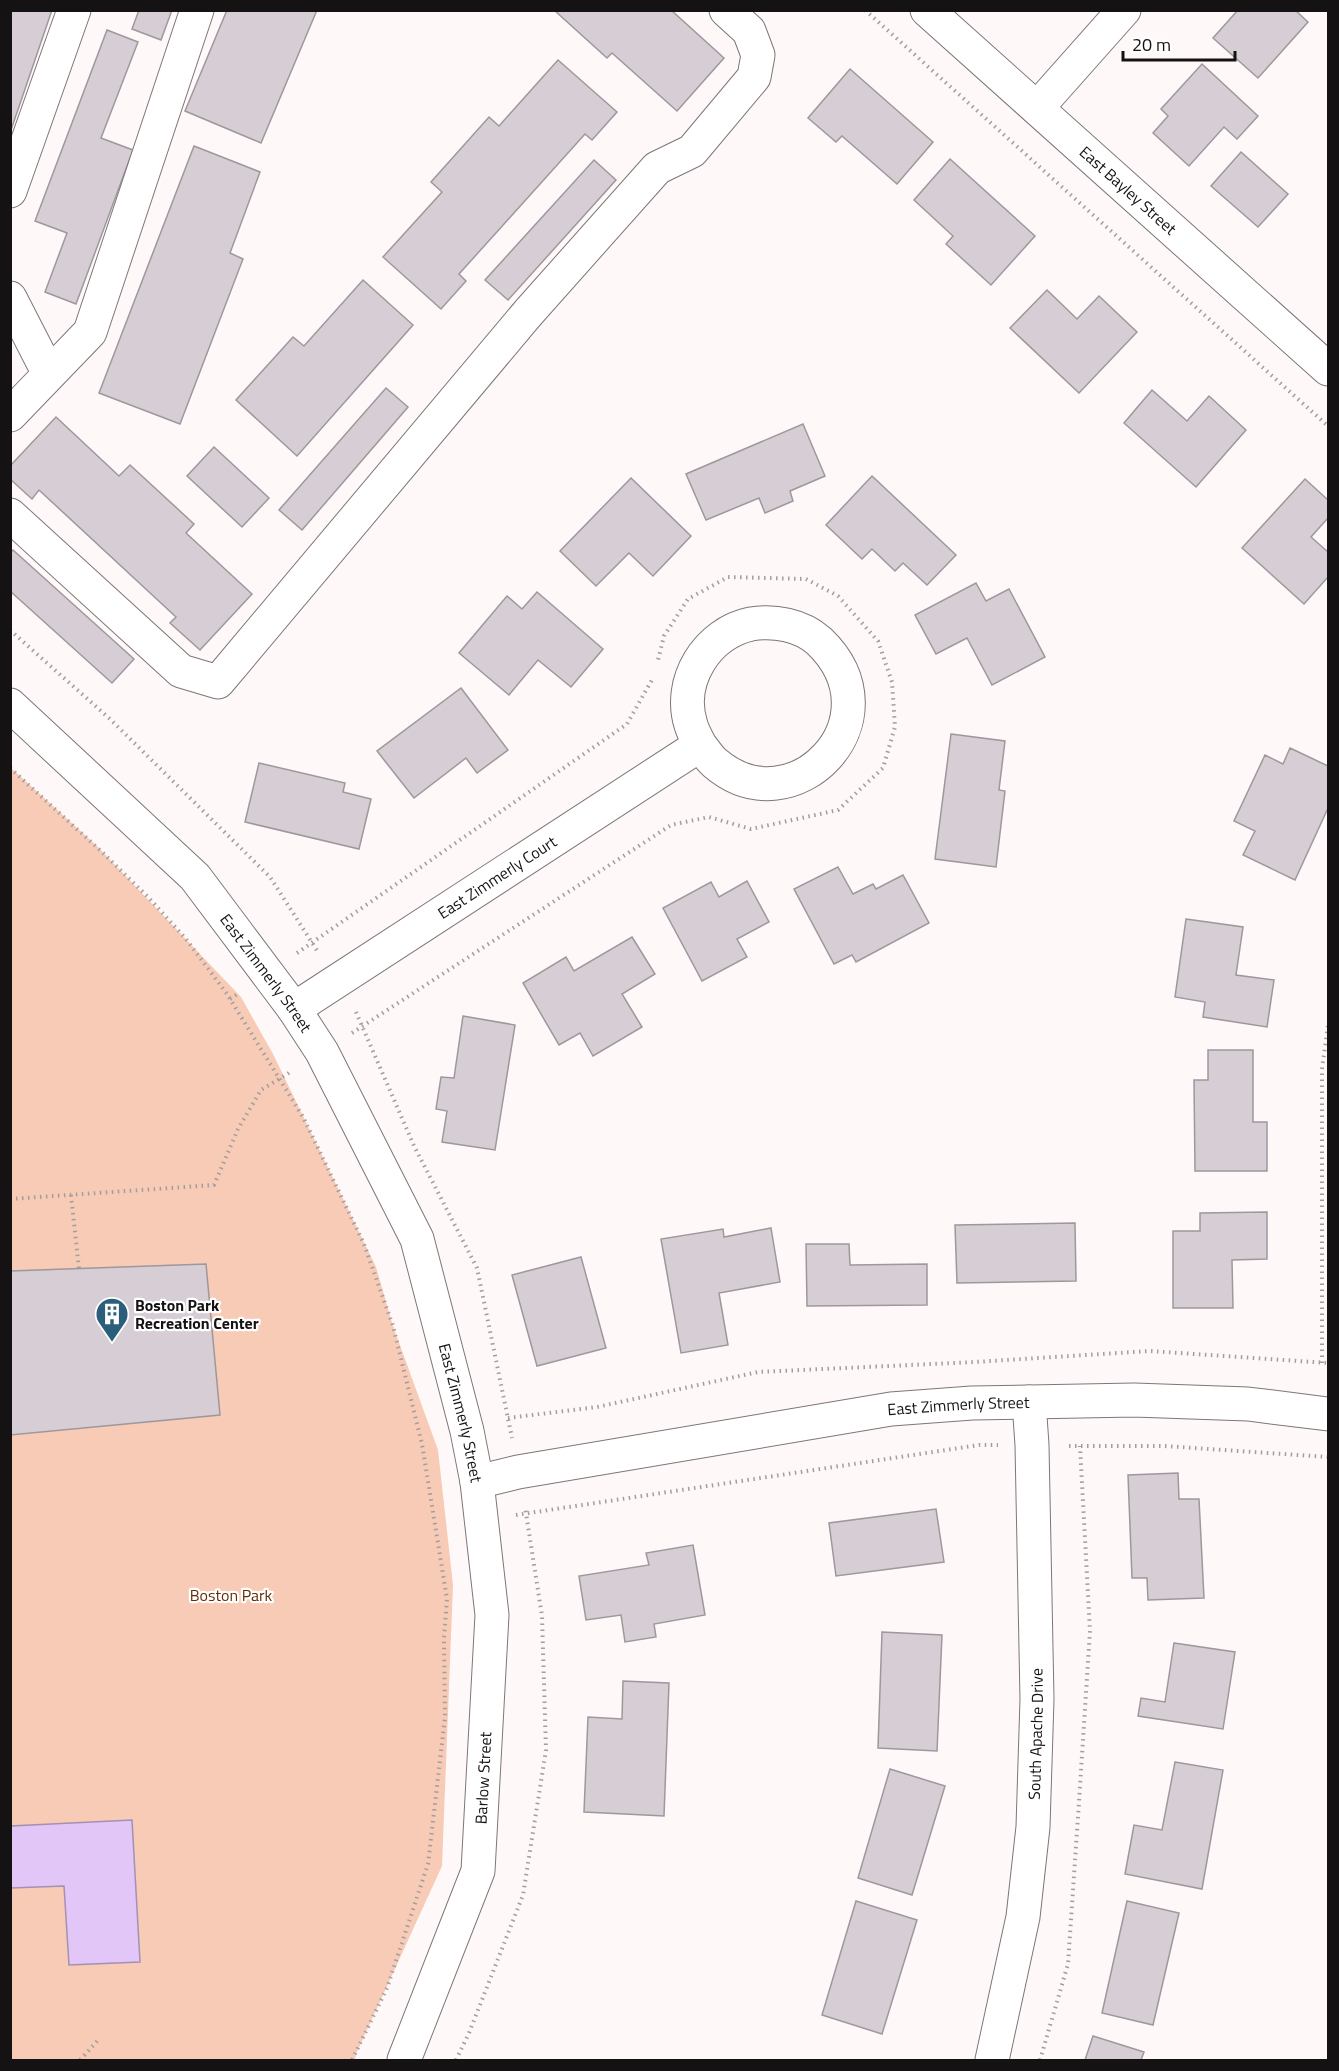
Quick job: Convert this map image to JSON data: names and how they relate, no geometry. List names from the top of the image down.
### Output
{
  "streets": {
    "street": [
      "East Bayley Street",
      "East Zimmerly Court",
      "East Zimmerly Street",
      "South Apache Drive",
      "Barlow Street"
    ]
  },
  "crossings": [
    ["East Zimmerly Court", "East Zimmerly Street"],
    ["East Zimmerly Street", "South Apache Drive"],
    ["East Zimmerly Street", "Barlow Street"]
  ],
  "parks": ["Boston Park"],
  "places": {
    "building": ["Boston Park Recreation Center"]
  },
  "scale_bar": "20 m"
}
